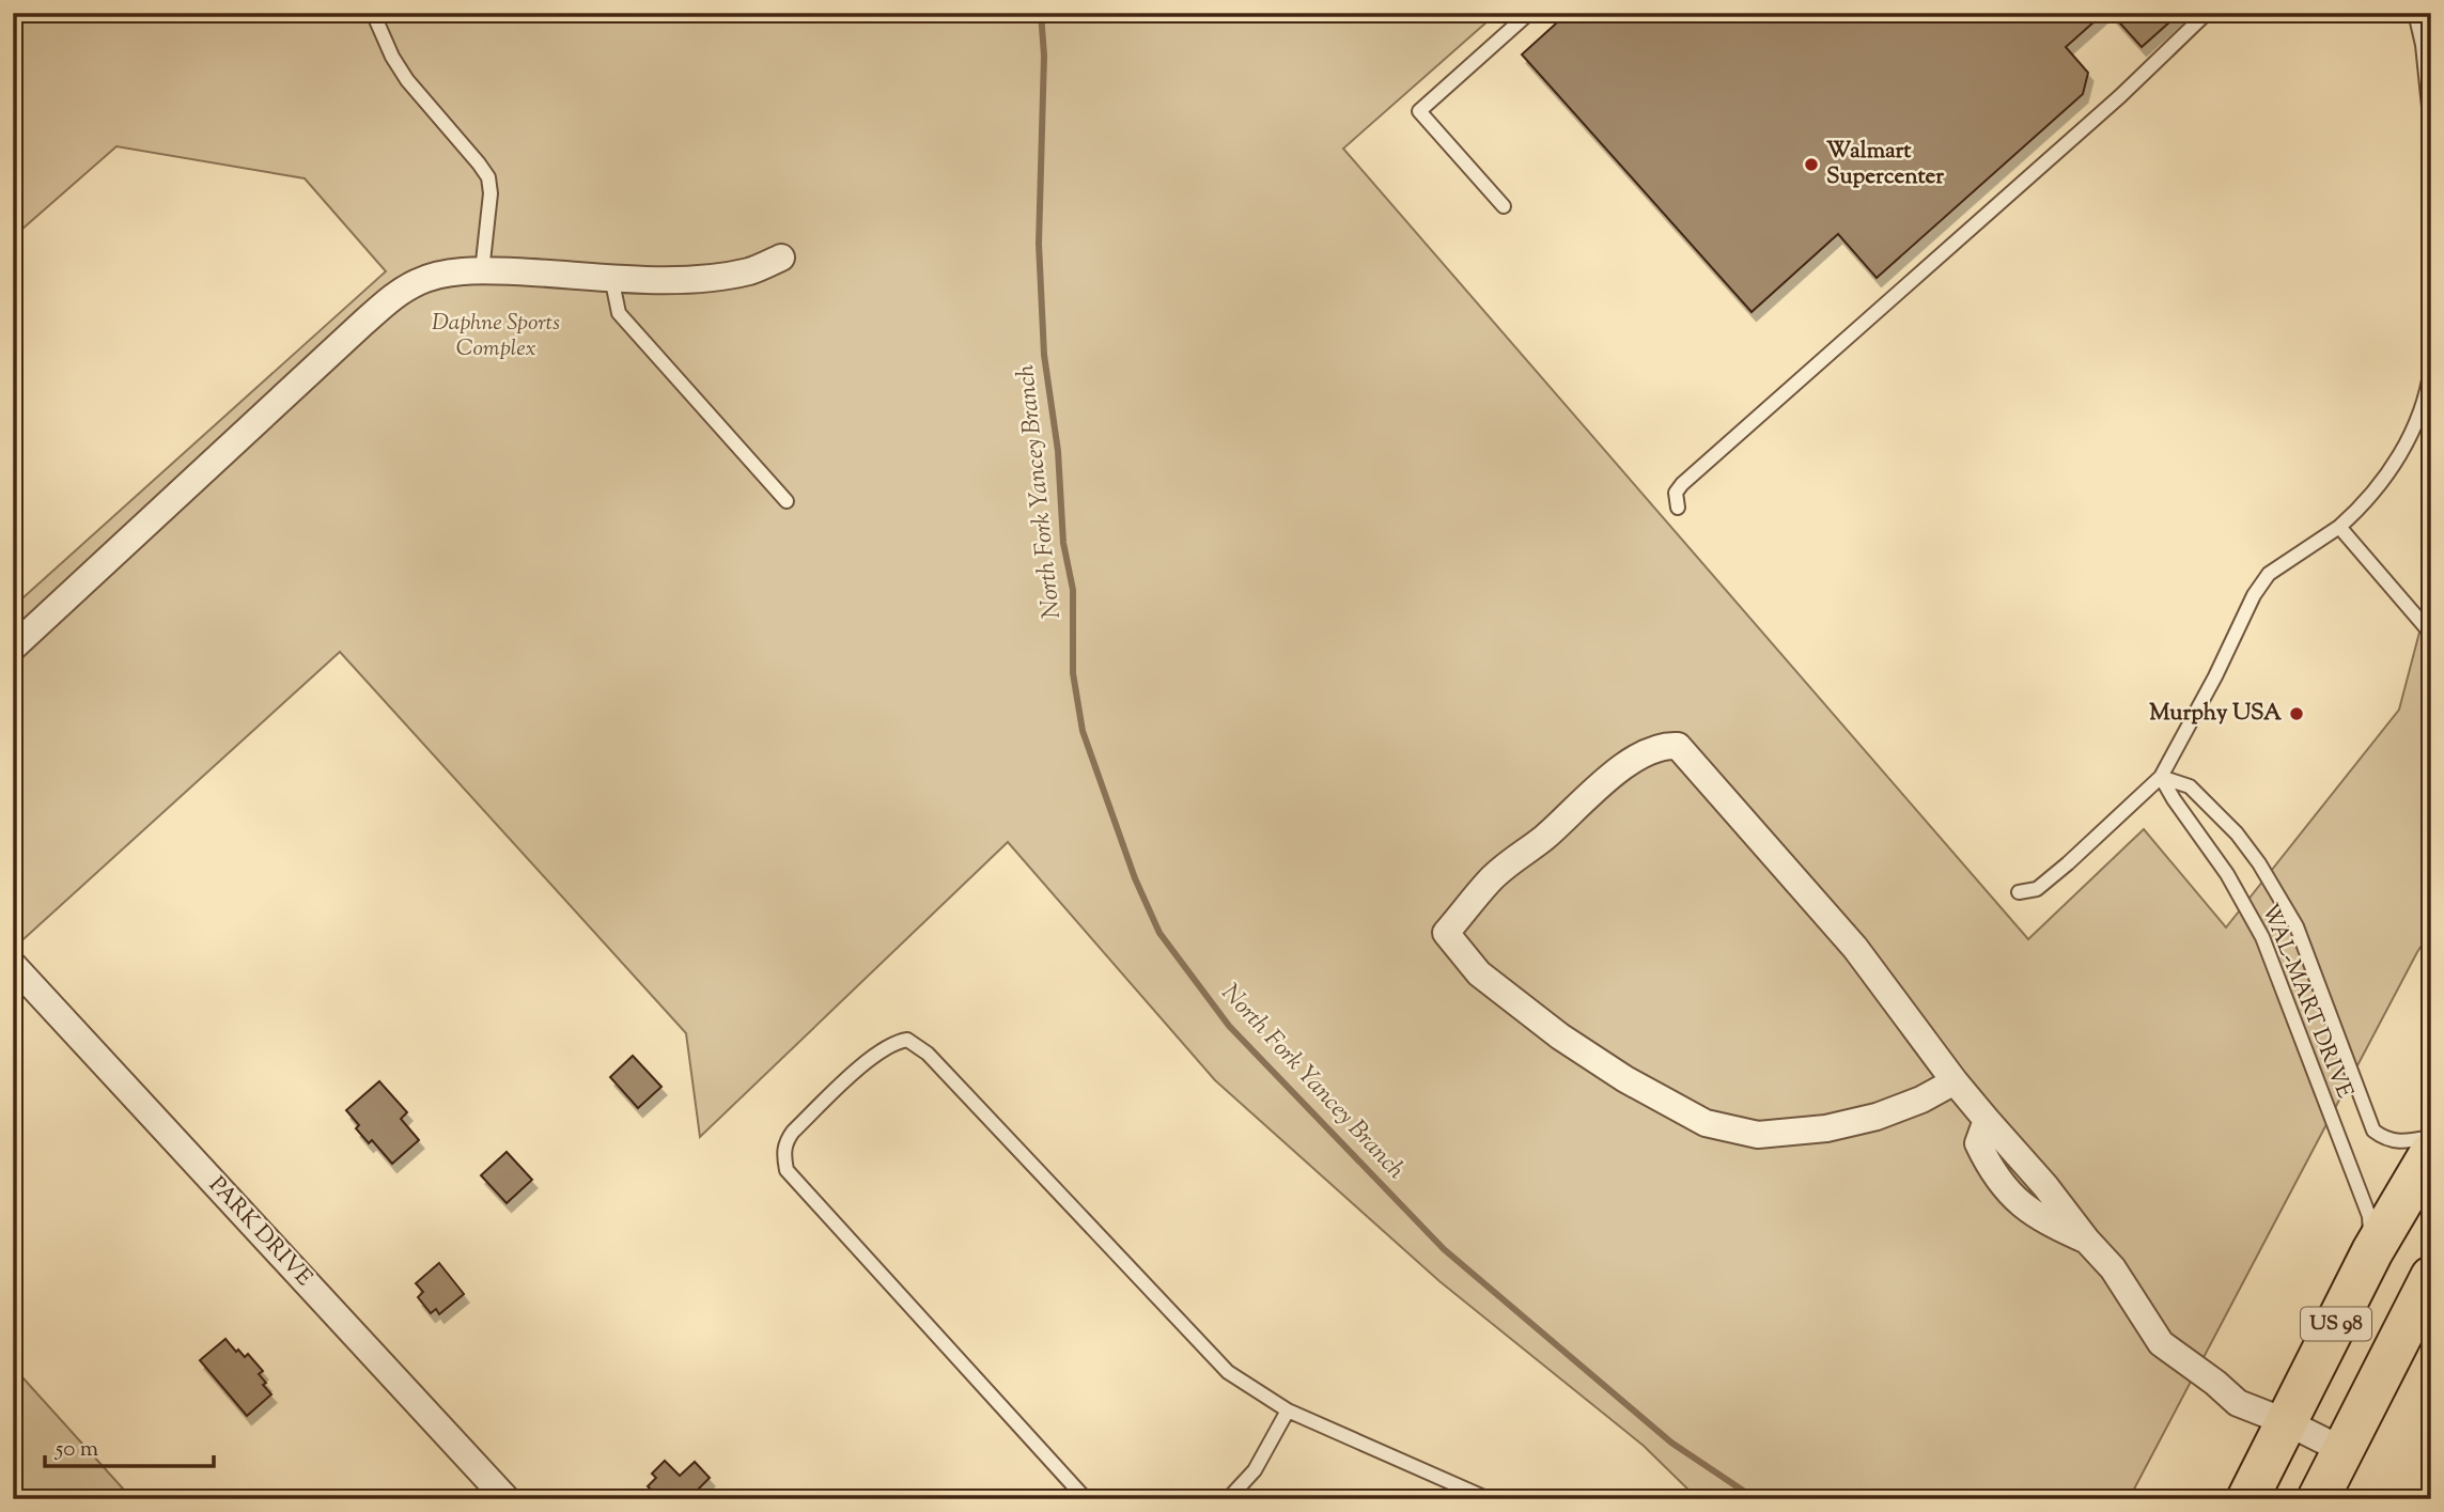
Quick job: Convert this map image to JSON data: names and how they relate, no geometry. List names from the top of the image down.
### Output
{
  "streets": {
    "main road": ["US 98"],
    "street": ["PARK DRIVE"],
    "lane": ["WAL-MART DRIVE"]
  },
  "crossings": [
    ["WAL-MART DRIVE", "US 98"]
  ],
  "water": ["North Fork Yancey Branch"],
  "parks": ["Daphne Sports Complex"],
  "places": ["Walmart Supercenter", "Murphy USA"],
  "scale_bar": "50 m"
}
